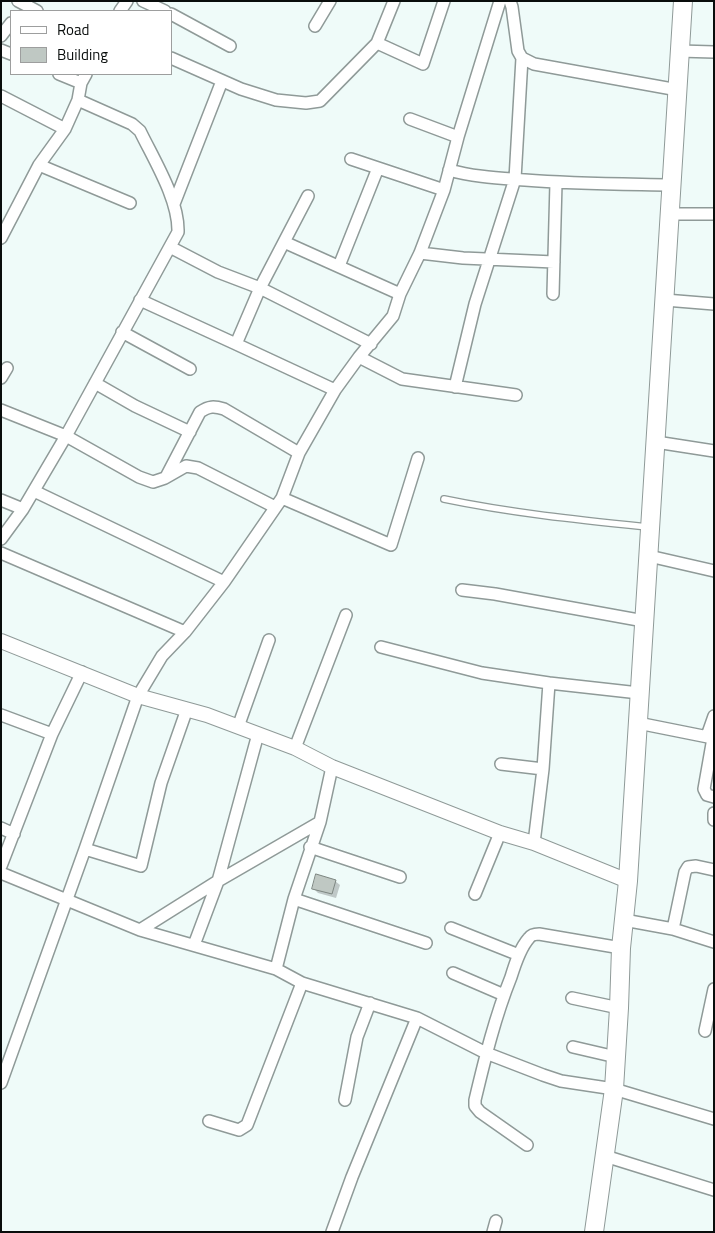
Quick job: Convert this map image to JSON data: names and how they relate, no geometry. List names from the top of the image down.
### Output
{
  "legend": ["Road", "Building"]
}
